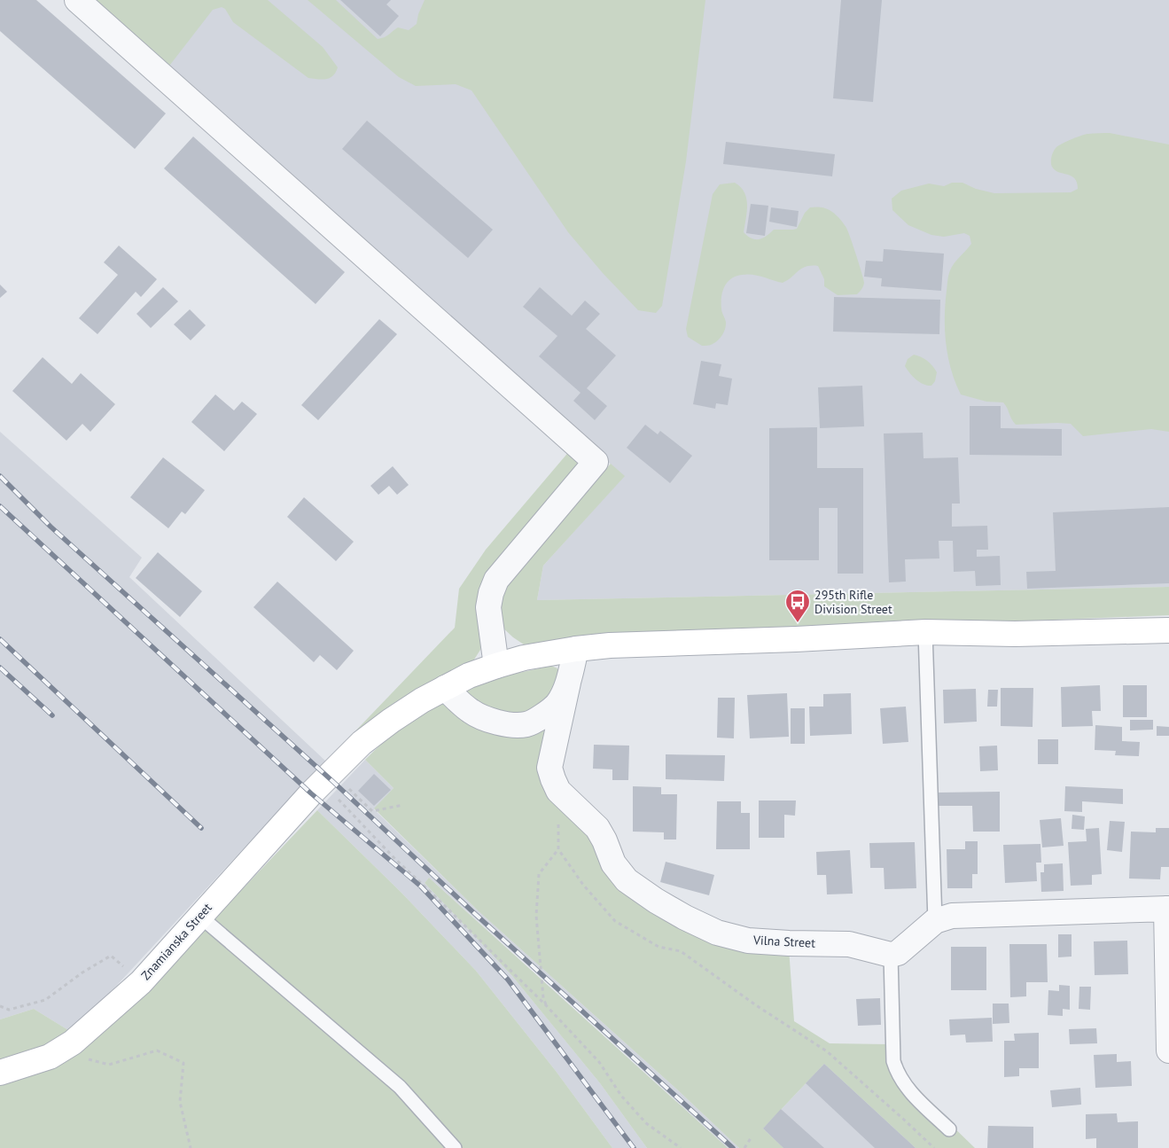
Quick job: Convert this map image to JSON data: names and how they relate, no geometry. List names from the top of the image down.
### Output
{
  "streets": {
    "street": ["Znamianska Street", "Vilna Street"]
  },
  "crossings": [
    ["Znamianska Street", "Vilna Street"]
  ],
  "places": {
    "bus stop": ["295th Rifle Division Street"]
  }
}
